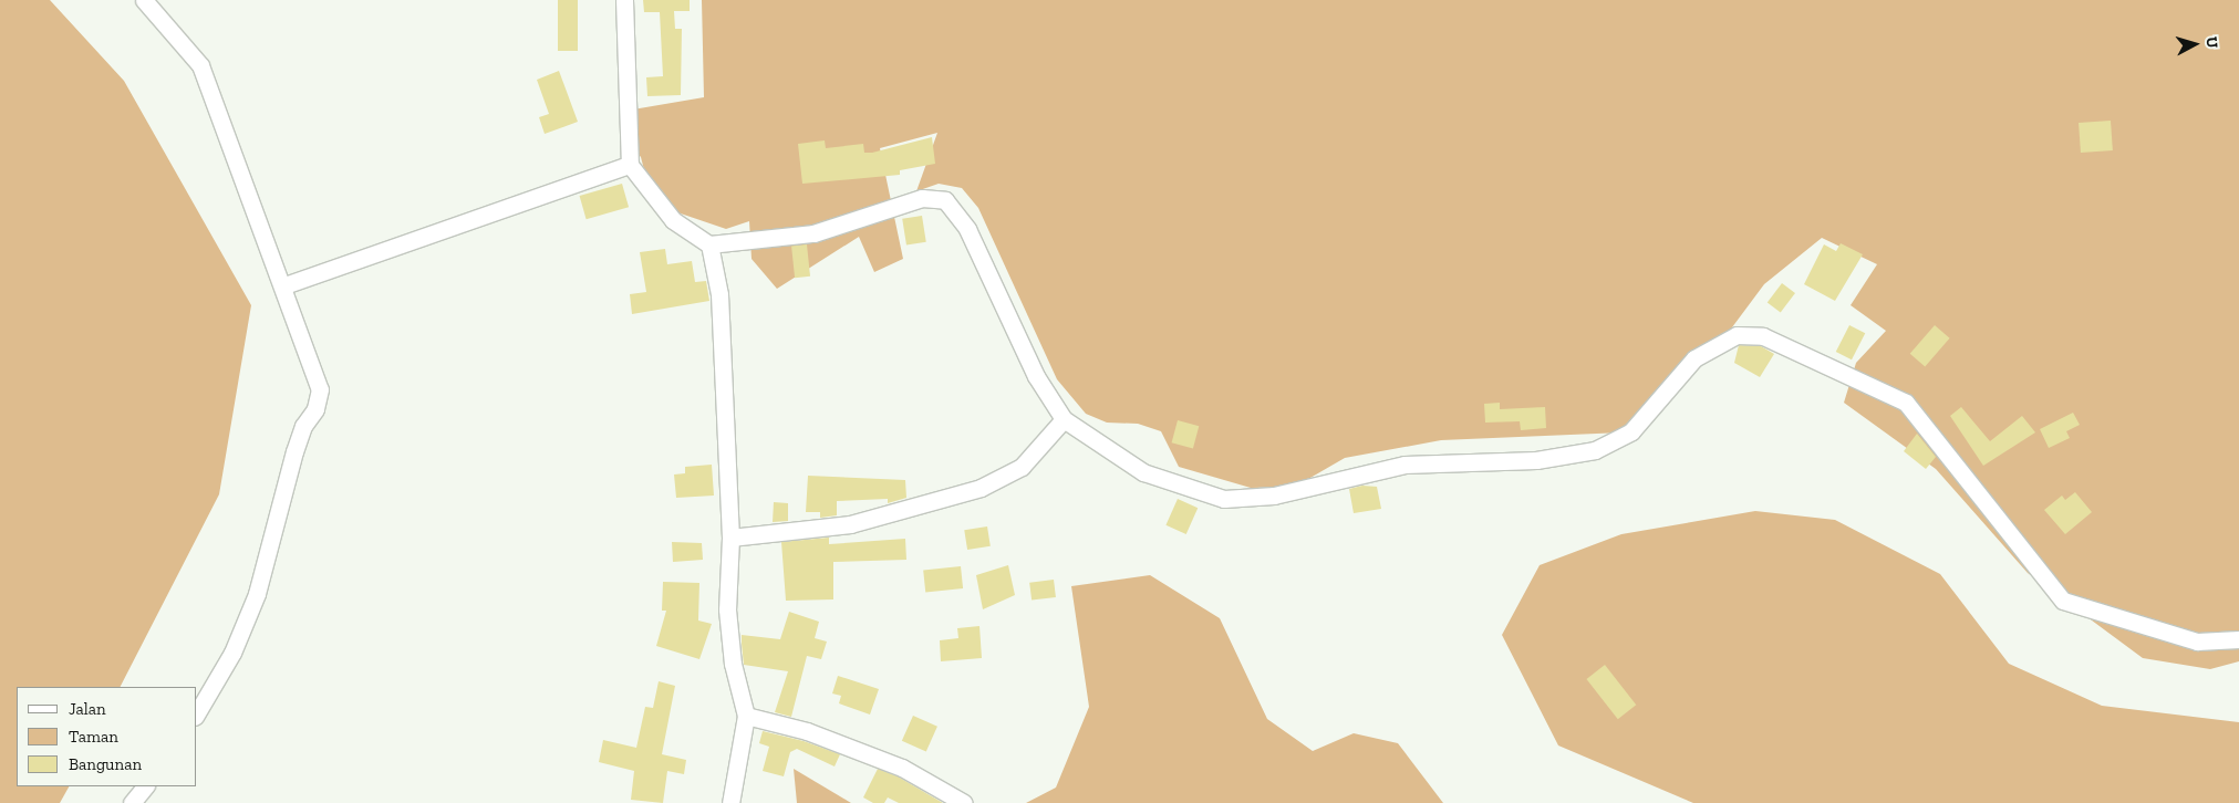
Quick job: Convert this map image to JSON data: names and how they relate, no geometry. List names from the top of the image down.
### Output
{
  "legend": ["Jalan", "Taman", "Bangunan"],
  "north": "right"
}
